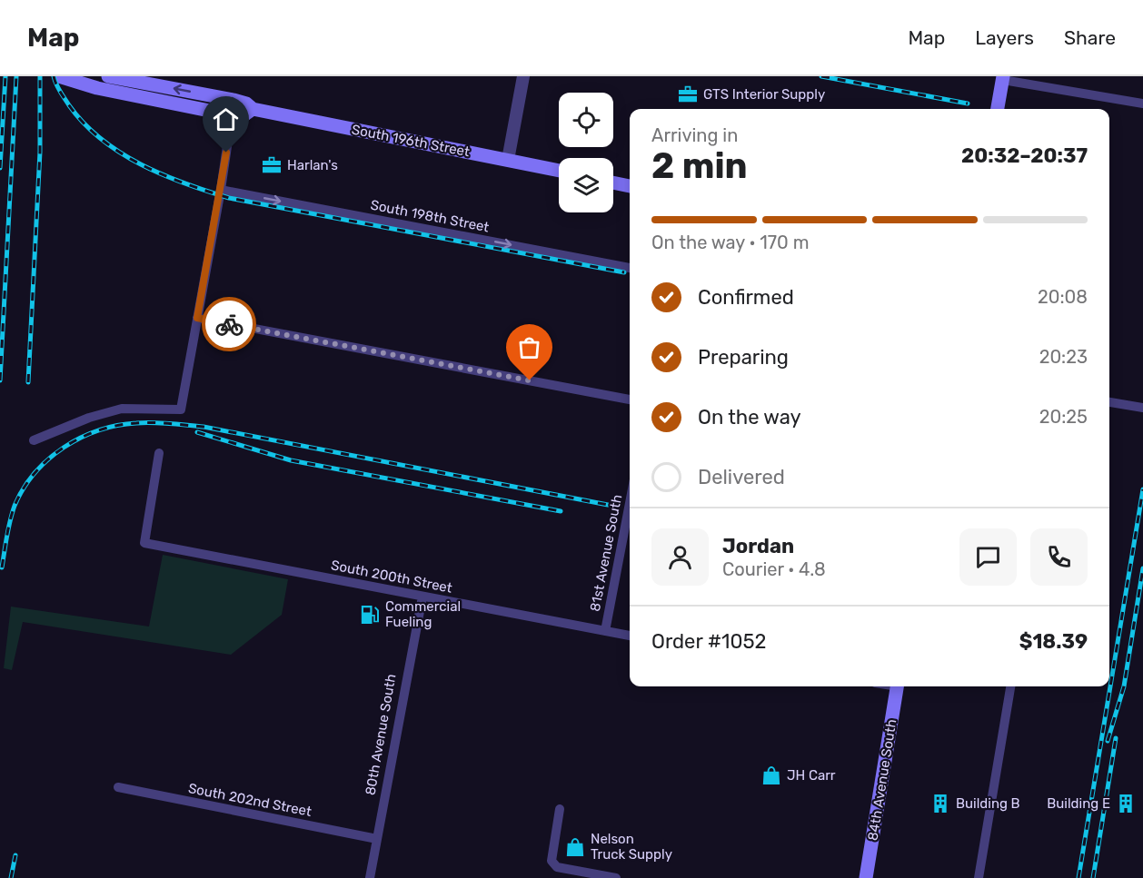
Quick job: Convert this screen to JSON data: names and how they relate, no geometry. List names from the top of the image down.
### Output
{
  "streets": {
    "main road": ["South 196th Street", "84th Avenue South"],
    "street": [
      "South 198th Street",
      "81st Avenue South",
      "South 200th Street",
      "80th Avenue South",
      "South 202nd Street"
    ]
  },
  "crossings": [
    ["81st Avenue South", "South 200th Street"],
    ["South 200th Street", "80th Avenue South"],
    ["80th Avenue South", "South 202nd Street"]
  ],
  "one_way": ["South 198th Street"],
  "places": {
    "office": ["GTS Interior Supply", "Harlan's"],
    "fuel station": ["Commercial Fueling"],
    "shop": ["JH Carr", "Nelson Truck Supply"],
    "building": ["Building B", "Building E"]
  },
  "page": {
    "header": "Map",
    "nav": ["Map", "Layers", "Share"],
    "heading": ["2 min", "Arriving in", "20:32–20:37"],
    "panel": [
      "Jordan",
      "Courier · 4.8",
      "Order #1052",
      "$18.39"
    ],
    "bar": "On the way · 170 m",
    "list": [
      ["Confirmed", "20:08"],
      ["Preparing", "20:23"],
      ["On the way", "20:25"],
      "Delivered"
    ]
  }
}
